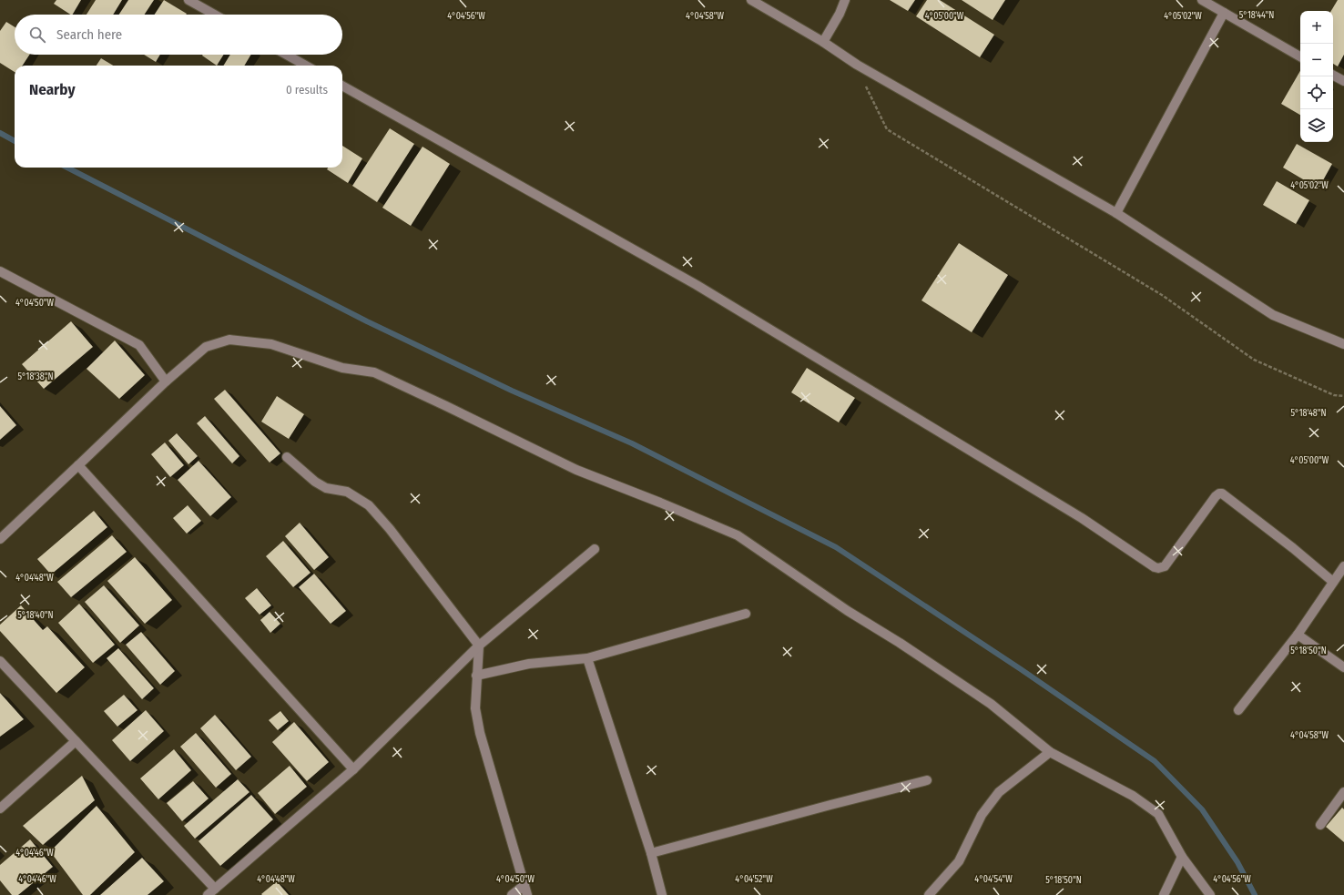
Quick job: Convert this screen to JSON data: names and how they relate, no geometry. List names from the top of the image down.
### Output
{
  "page": {
    "map_buttons": ["+", "−"],
    "search": "Search here",
    "heading": ["Nearby", "0 results"]
  },
  "coordinates": [
    "5°18'44\"N",
    "4°04'56\"W",
    "4°04'58\"W",
    "4°05'00\"W",
    "4°05'02\"W",
    "4°04'50\"W",
    "5°18'38\"N",
    "5°18'48\"N",
    "4°04'48\"W",
    "5°18'40\"N",
    "5°18'50\"N",
    "4°04'46\"W",
    "4°04'52\"W",
    "4°04'54\"W"
  ]
}
